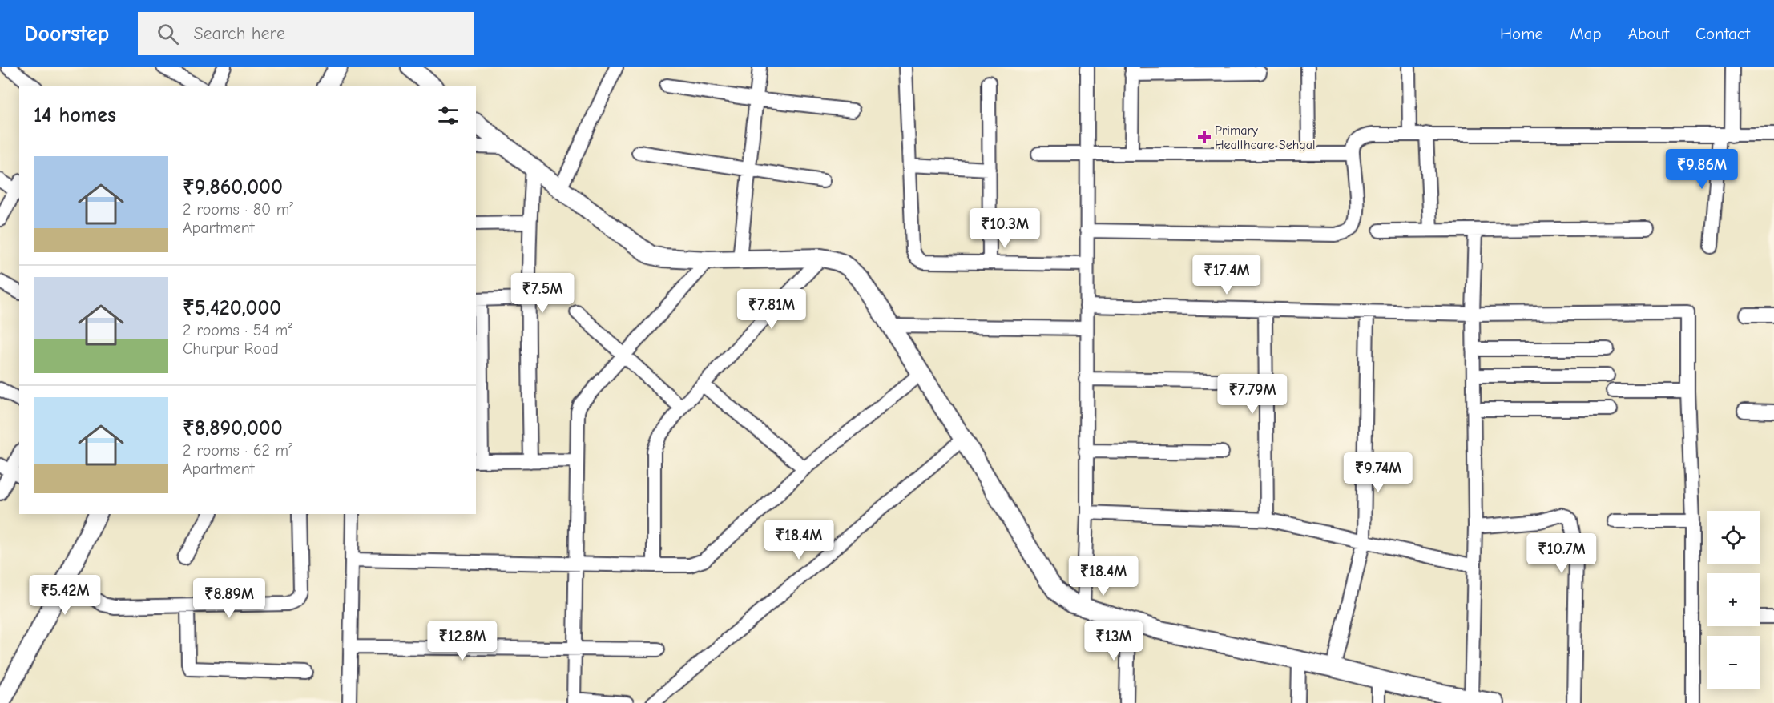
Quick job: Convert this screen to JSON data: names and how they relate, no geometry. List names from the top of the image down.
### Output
{
  "places": {
    "health": ["Primary Healthcare Sehgal"]
  },
  "page": {
    "header": "Doorstep",
    "search": "Search here",
    "nav": [
      "Home",
      "Map",
      "About",
      "Contact"
    ],
    "heading": "14 homes",
    "list": [
      {
        "name": "₹9,860,000",
        "note": "2 rooms · 80 m² · Apartment"
      },
      {
        "name": "₹5,420,000",
        "note": "2 rooms · 54 m² · Churpur Road"
      },
      {
        "name": "₹8,890,000",
        "note": "2 rooms · 62 m² · Apartment"
      }
    ],
    "price": [
      "₹9.86M",
      "₹10.3M",
      "₹17.4M",
      "₹7.5M",
      "₹7.81M",
      "₹7.79M",
      "₹9.74M",
      "₹18.4M",
      "₹10.7M",
      "₹18.4M",
      "₹5.42M",
      "₹8.89M",
      "₹12.8M",
      "₹13M"
    ],
    "map_buttons": ["+", "−"]
  }
}
